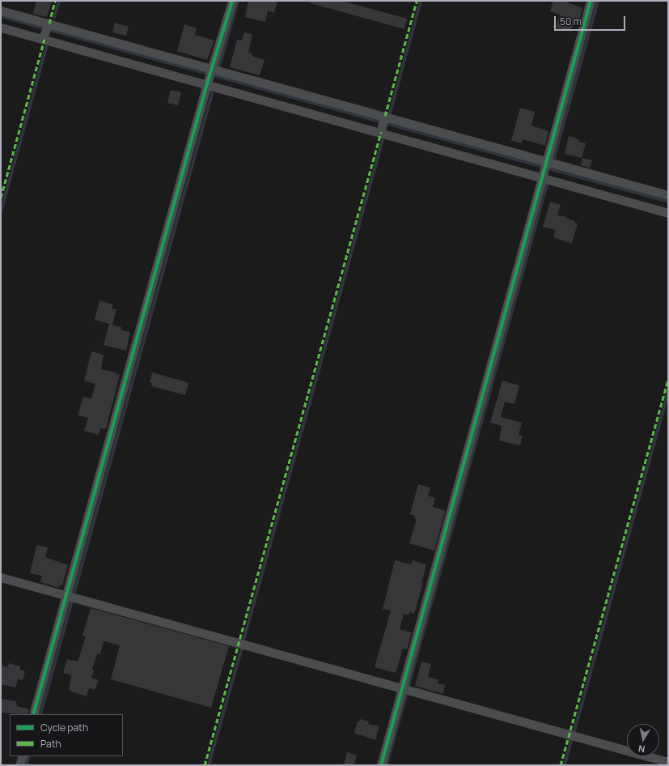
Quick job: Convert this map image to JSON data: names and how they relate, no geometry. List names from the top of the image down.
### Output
{
  "legend": ["Cycle path", "Path"],
  "scale_bar": "50 m",
  "north": "bottom"
}
